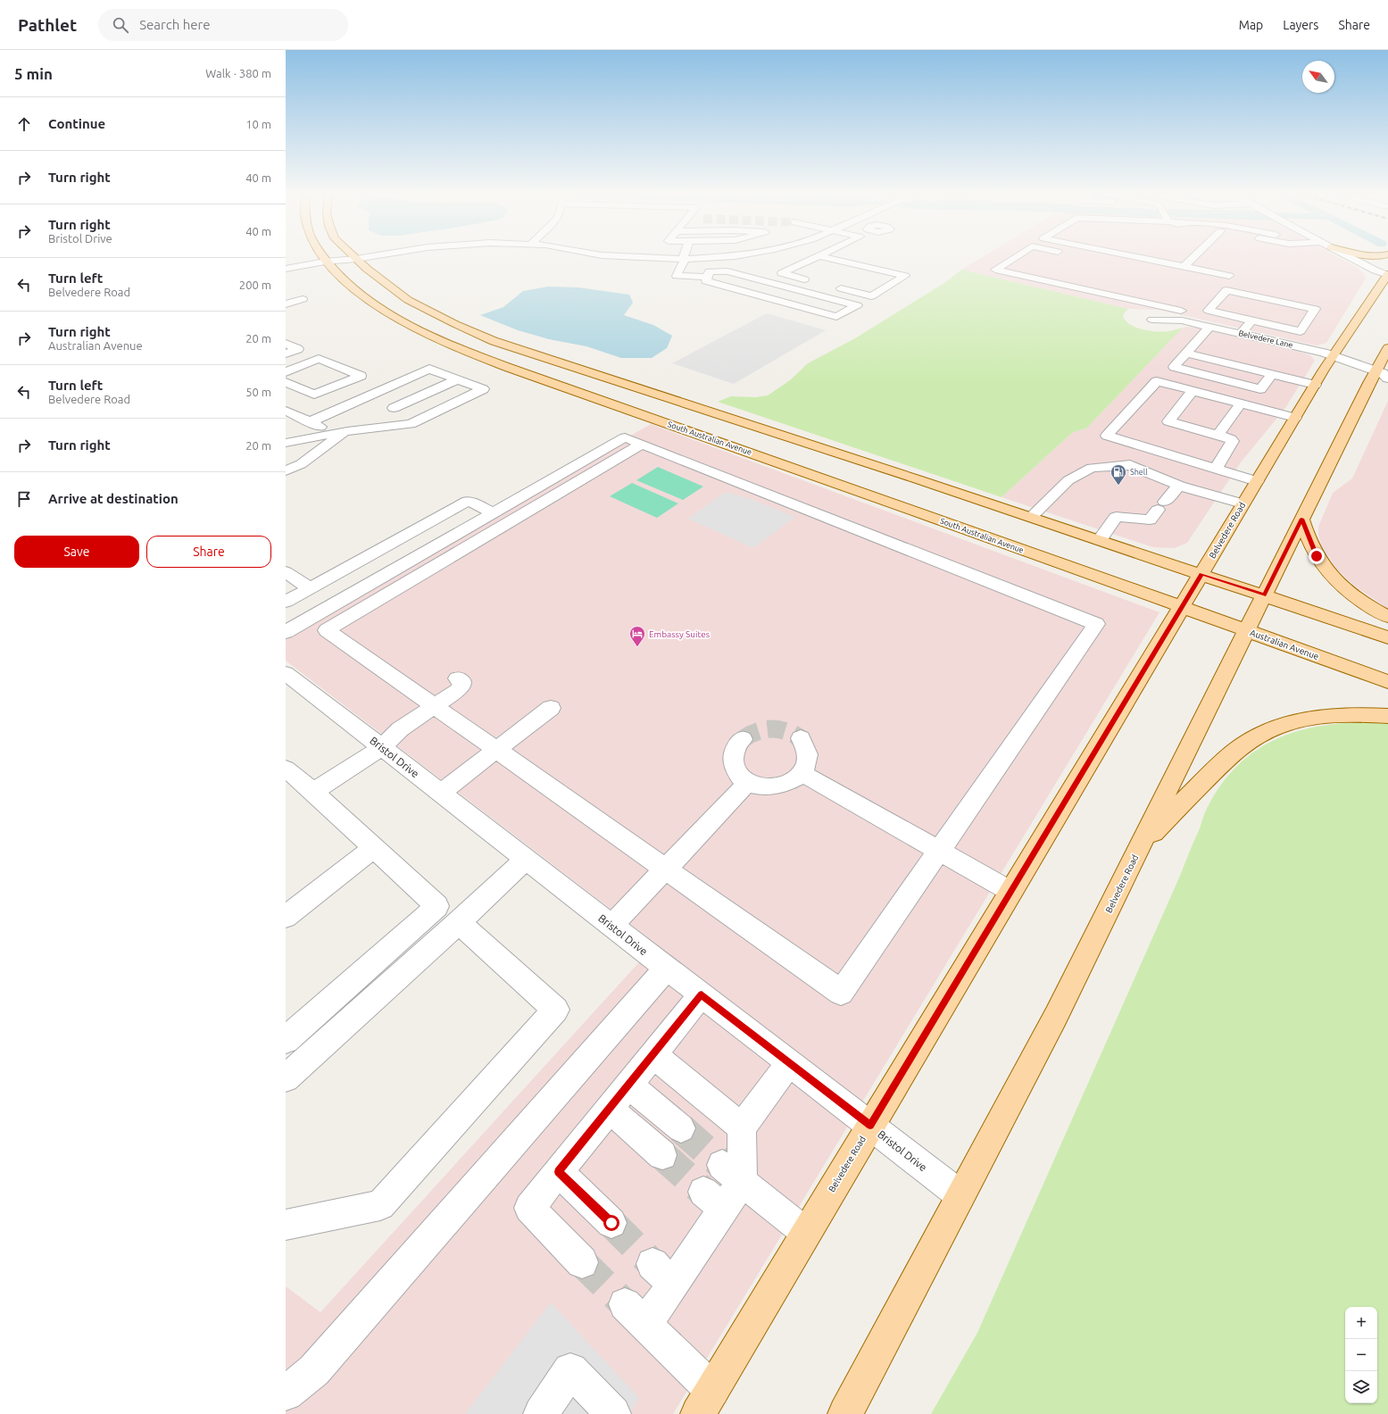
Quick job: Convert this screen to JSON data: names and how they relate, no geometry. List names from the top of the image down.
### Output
{
  "streets": {
    "main road": ["South Australian Avenue", "Belvedere Road", "Australian Avenue"],
    "street": ["Belvedere Lane", "Bristol Drive"]
  },
  "crossings": [
    ["Belvedere Lane", "Belvedere Road"],
    ["South Australian Avenue", "Belvedere Road"],
    ["South Australian Avenue", "Australian Avenue"],
    ["Belvedere Road", "Australian Avenue"],
    ["Belvedere Road", "Bristol Drive"]
  ],
  "places": {
    "fuel station": ["Shell"],
    "hotel": ["Embassy Suites"]
  },
  "north": "top left",
  "page": {
    "header": "Pathlet",
    "search": "Search here",
    "nav": ["Map", "Layers", "Share"],
    "heading": ["5 min", "Walk · 380 m"],
    "list": [
      ["Continue", "10 m"],
      ["Turn right", "40 m"],
      ["Turn right", "Bristol Drive", "40 m"],
      ["Turn left", "Belvedere Road", "200 m"],
      ["Turn right", "Australian Avenue", "20 m"],
      ["Turn left", "Belvedere Road", "50 m"],
      ["Turn right", "20 m"],
      "Arrive at destination"
    ],
    "buttons": ["Save", "Share"],
    "map_buttons": ["+", "−"]
  }
}
